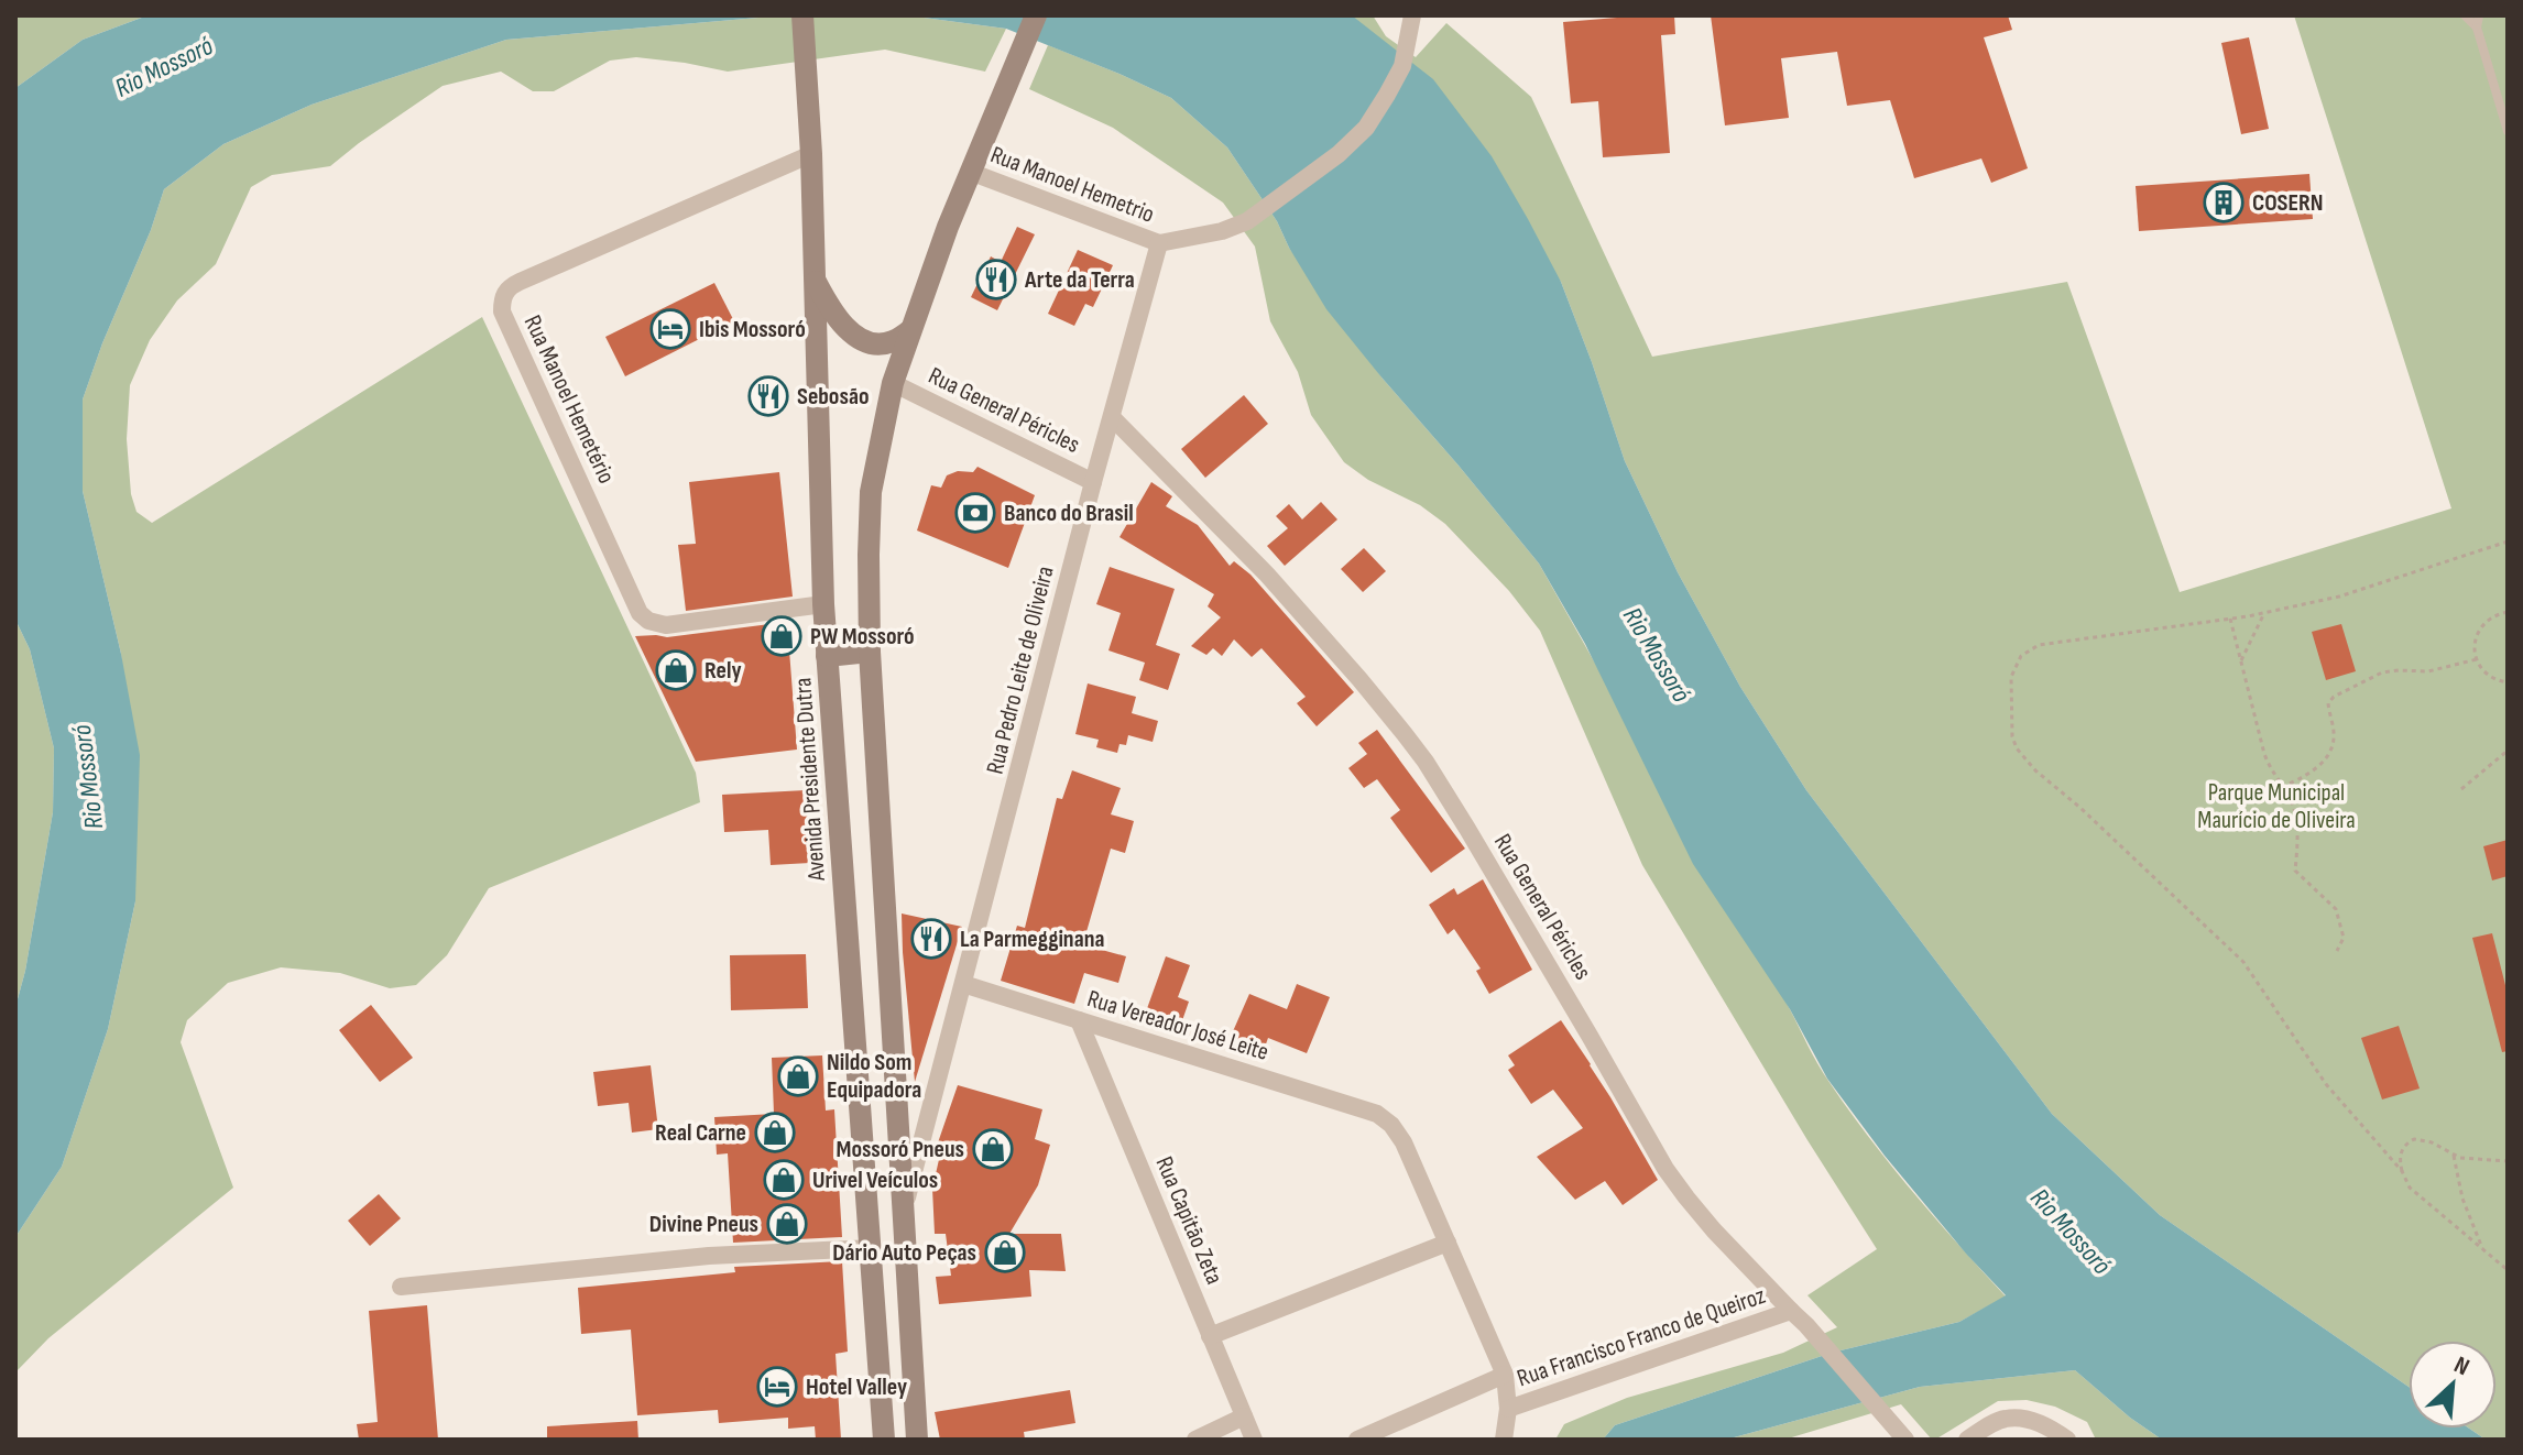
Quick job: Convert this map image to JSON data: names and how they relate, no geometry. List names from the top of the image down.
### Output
{
  "streets": {
    "main road": ["Avenida Presidente Dutra"],
    "street": [
      "Rua Manoel Hemetrio",
      "Rua Manoel Hemetério",
      "Rua General Péricles",
      "Rua Pedro Leite de Oliveira",
      "Rua Vereador José Leite",
      "Rua Capitão Zeta",
      "Rua Francisco Franco de Queiroz"
    ]
  },
  "crossings": [
    ["Rua Manoel Hemetrio", "Rua Pedro Leite de Oliveira"],
    ["Rua Manoel Hemetério", "Avenida Presidente Dutra"],
    ["Rua General Péricles", "Rua Pedro Leite de Oliveira"],
    ["Rua General Péricles", "Rua Francisco Franco de Queiroz"],
    ["Rua Pedro Leite de Oliveira", "Rua Vereador José Leite"],
    ["Rua Vereador José Leite", "Rua Capitão Zeta"]
  ],
  "water": ["Rio Mossoró"],
  "parks": ["Parque Municipal Maurício de Oliveira"],
  "places": {
    "building": ["COSERN"],
    "restaurant": ["Arte da Terra", "Sebosão", "La Parmegginana"],
    "hotel": ["Ibis Mossoró", "Hotel Valley"],
    "bank": ["Banco do Brasil"],
    "shop": [
      "PW Mossoró",
      "Rely",
      "Nildo Som Equipadora",
      "Real Carne",
      "Mossoró Pneus",
      "Urivel Veículos",
      "Divine Pneus",
      "Dário Auto Peças"
    ]
  },
  "north": "top right"
}
